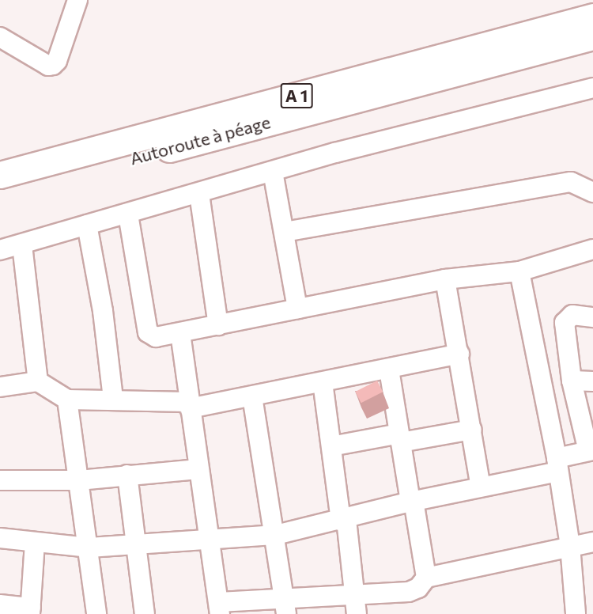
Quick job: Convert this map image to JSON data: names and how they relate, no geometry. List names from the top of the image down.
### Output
{
  "streets": {
    "highway": ["A 1", "Autoroute à péage"]
  }
}
